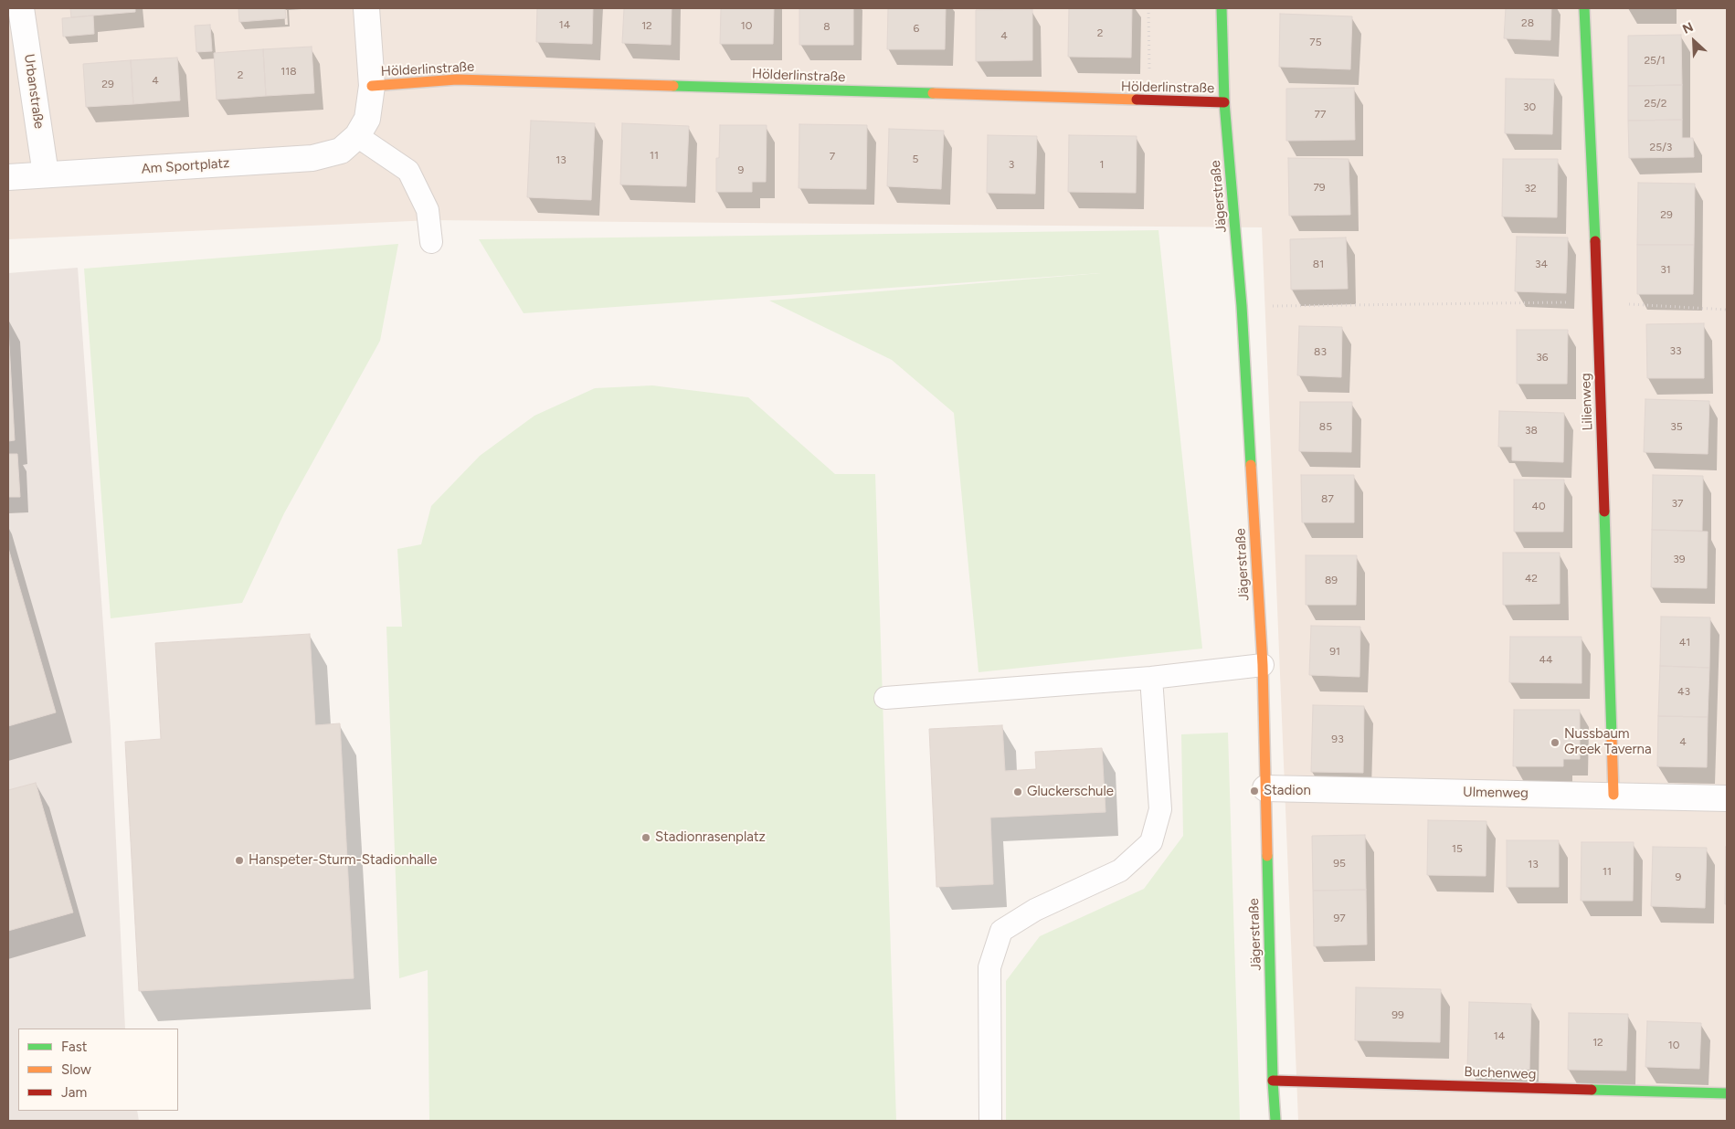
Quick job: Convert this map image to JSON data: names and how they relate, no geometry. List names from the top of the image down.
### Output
{
  "streets": {
    "street": [
      "Hölderlinstraße",
      "Urbanstraße",
      "Am Sportplatz",
      "Jägerstraße",
      "Lilienweg",
      "Ulmenweg",
      "Buchenweg"
    ]
  },
  "crossings": [
    ["Hölderlinstraße", "Jägerstraße"],
    ["Urbanstraße", "Am Sportplatz"],
    ["Jägerstraße", "Ulmenweg"],
    ["Jägerstraße", "Buchenweg"],
    ["Lilienweg", "Ulmenweg"]
  ],
  "places": [
    "Nussbaum Greek Taverna",
    "Stadion",
    "Gluckerschule",
    "Stadionrasenplatz",
    "Hanspeter-Sturm-Stadionhalle"
  ],
  "house_numbers": [
    "28",
    "14",
    "12",
    "10",
    "8",
    "6",
    "2",
    "4",
    "75",
    "25/1",
    "118",
    "2",
    "4",
    "29",
    "25/2",
    "30",
    "77",
    "25/3",
    "11",
    "7",
    "5",
    "13",
    "3",
    "1",
    "9",
    "79",
    "32",
    "29",
    "81",
    "34",
    "31",
    "33",
    "83",
    "36",
    "85",
    "35",
    "38",
    "87",
    "37",
    "40",
    "39",
    "42",
    "89",
    "41",
    "91",
    "44",
    "43",
    "93",
    "4",
    "15",
    "95",
    "13",
    "11",
    "9",
    "97",
    "99",
    "14",
    "12",
    "10"
  ],
  "legend": ["Fast", "Slow", "Jam"],
  "north": "top left"
}
